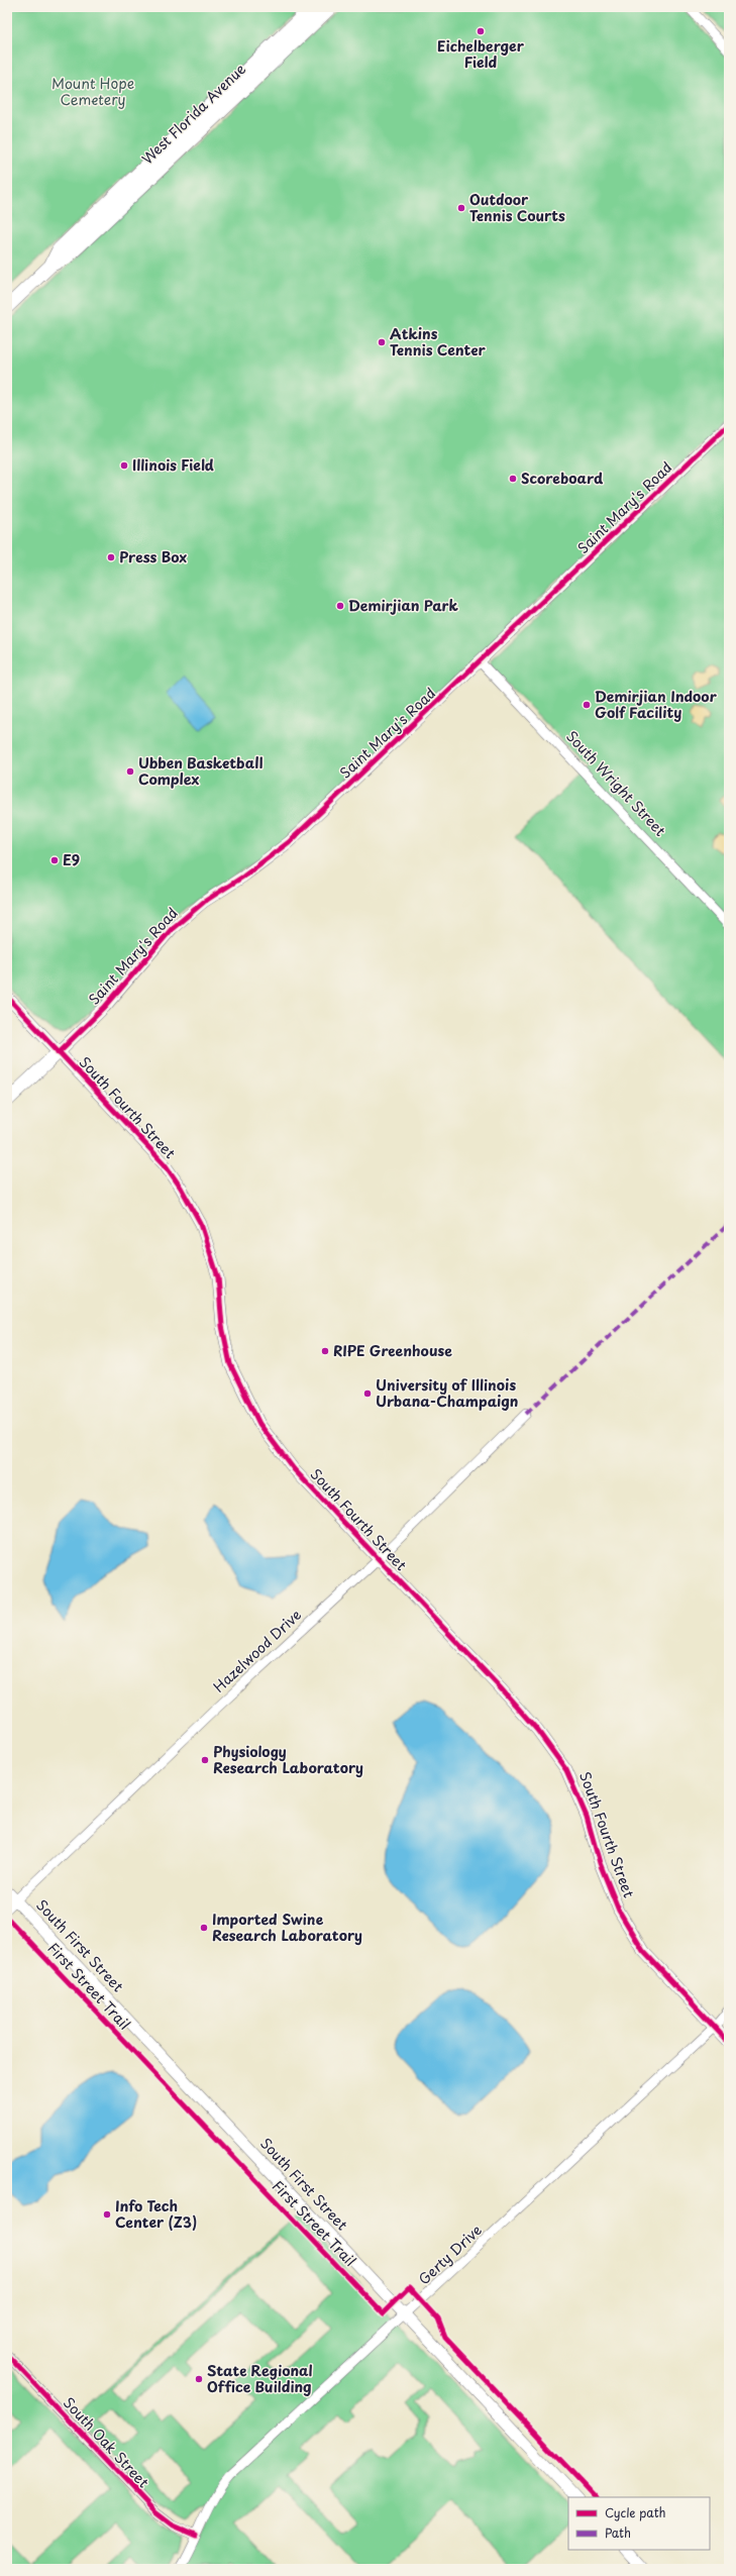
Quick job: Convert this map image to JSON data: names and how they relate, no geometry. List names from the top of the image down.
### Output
{
  "streets": {
    "main road": ["West Florida Avenue", "Saint Mary's Road"],
    "street": [
      "South Wright Street",
      "South Fourth Street",
      "Hazelwood Drive",
      "South First Street",
      "Gerty Drive",
      "South Oak Street"
    ],
    "cycle path": ["First Street Trail"]
  },
  "crossings": [
    ["Saint Mary's Road", "South Wright Street"],
    ["Saint Mary's Road", "South Fourth Street"],
    ["South Fourth Street", "Hazelwood Drive"],
    ["South Fourth Street", "Gerty Drive"],
    ["Hazelwood Drive", "South First Street"],
    ["South First Street", "Gerty Drive"],
    ["Gerty Drive", "South Oak Street"]
  ],
  "parks": ["Mount Hope Cemetery"],
  "places": [
    "Eichelberger Field",
    "Outdoor Tennis Courts",
    "Atkins Tennis Center",
    "Illinois Field",
    "Scoreboard",
    "Press Box",
    "Demirjian Park",
    "Demirjian Indoor Golf Facility",
    "Ubben Basketball Complex",
    "E9",
    "RIPE Greenhouse",
    "University of Illinois Urbana-Champaign",
    "Physiology Research Laboratory",
    "Imported Swine Research Laboratory",
    "Info Tech Center (Z3)",
    "State Regional Office Building"
  ],
  "legend": ["Cycle path", "Path"]
}
